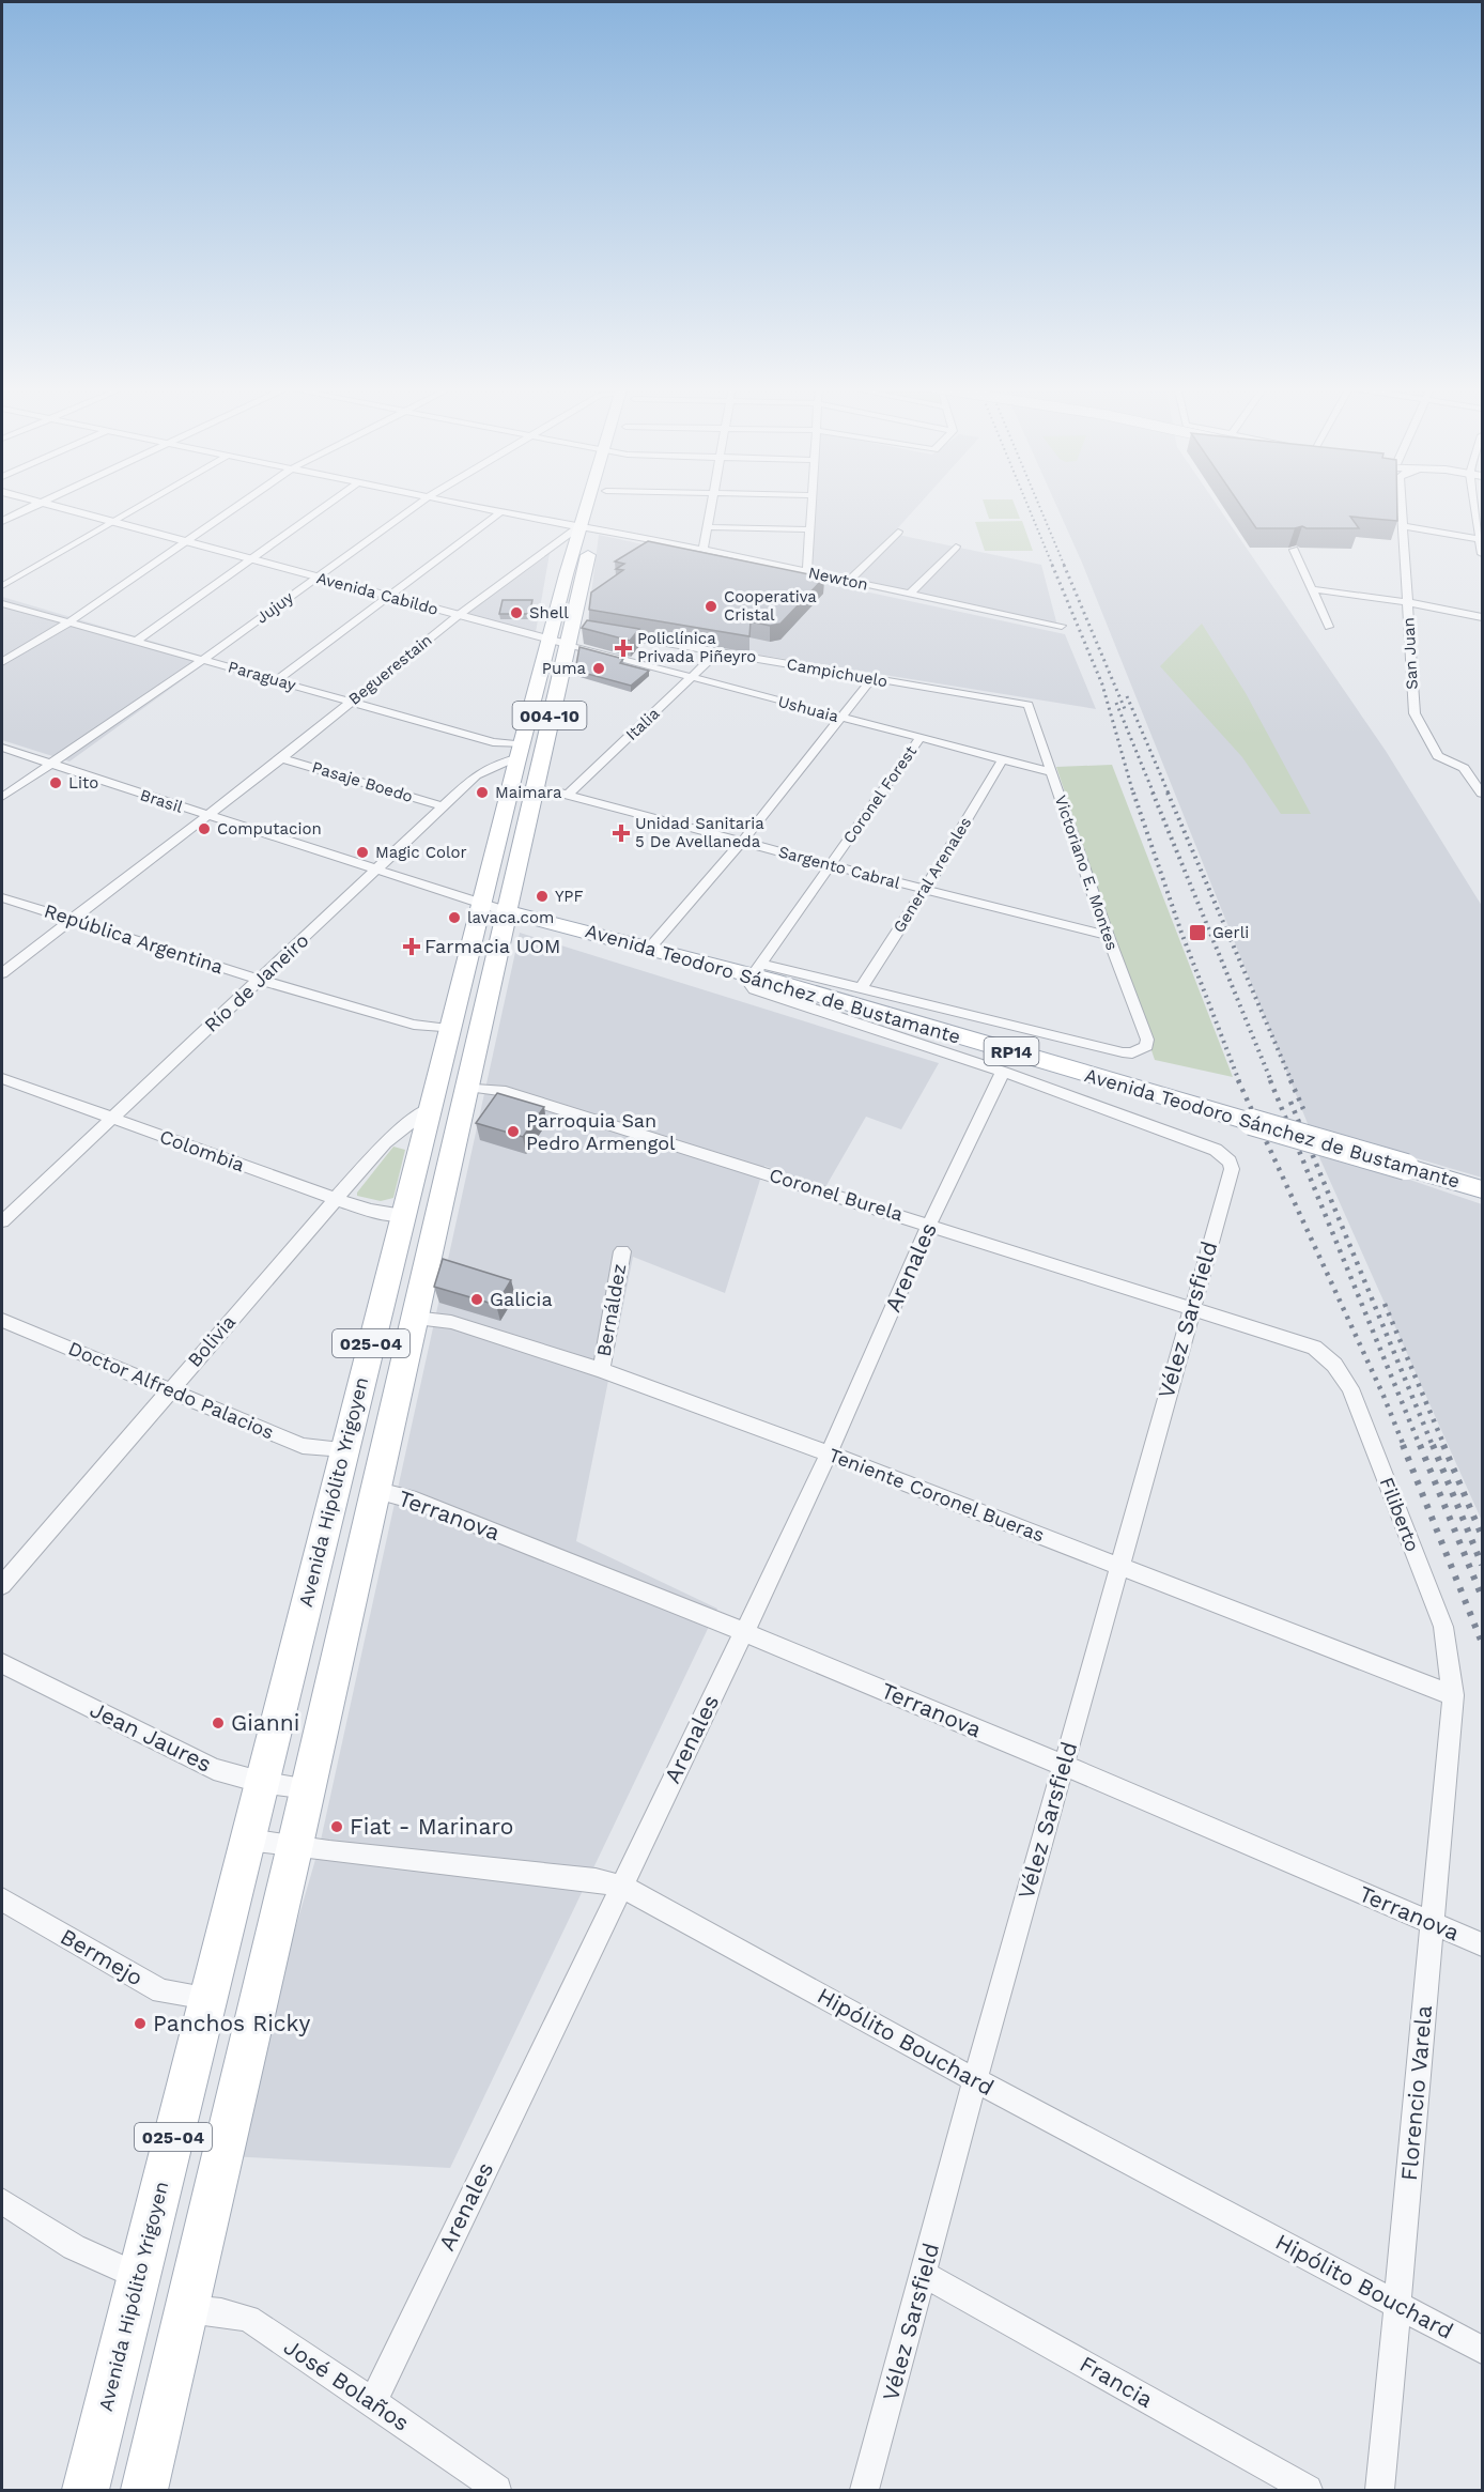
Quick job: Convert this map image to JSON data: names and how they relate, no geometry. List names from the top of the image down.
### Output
{
  "streets": {
    "main road": [
      "004-10",
      "Avenida Teodoro Sánchez de Bustamante",
      "RP14",
      "025-04",
      "Avenida Hipólito Yrigoyen"
    ],
    "street": [
      "Newton",
      "Avenida Cabildo",
      "Jujuy",
      "San Juan",
      "Beguerestain",
      "Campichuelo",
      "Paraguay",
      "Ushuaia",
      "Italia",
      "Pasaje Boedo",
      "Coronel Forest",
      "Brasil",
      "Sargento Cabral",
      "Victoriano E. Montes",
      "General Arenales",
      "República Argentina",
      "Río de Janeiro",
      "Colombia",
      "Coronel Burela",
      "Arenales",
      "Bernáldez",
      "Vélez Sarsfield",
      "Bolivia",
      "Doctor Alfredo Palacios",
      "Teniente Coronel Bueras",
      "Filiberto",
      "Terranova",
      "Jean Jaures",
      "Bermejo",
      "Hipólito Bouchard",
      "Florencio Varela",
      "Francia",
      "José Bolaños"
    ]
  },
  "crossings": [
    ["Newton", "Beguerestain"],
    ["Newton", "Avenida Hipólito Yrigoyen"],
    ["Avenida Cabildo", "Jujuy"],
    ["Avenida Cabildo", "Beguerestain"],
    ["Avenida Cabildo", "Ushuaia"],
    ["Avenida Cabildo", "Avenida Hipólito Yrigoyen"],
    ["Jujuy", "Paraguay"],
    ["Jujuy", "Brasil"],
    ["Beguerestain", "Paraguay"],
    ["Beguerestain", "Pasaje Boedo"],
    ["Beguerestain", "Brasil"],
    ["Beguerestain", "República Argentina"],
    ["Beguerestain", "Avenida Hipólito Yrigoyen"],
    ["Campichuelo", "Italia"],
    ["Campichuelo", "Victoriano E. Montes"],
    ["Paraguay", "Río de Janeiro"],
    ["Paraguay", "Avenida Hipólito Yrigoyen"],
    ["Ushuaia", "Italia"],
    ["Ushuaia", "Coronel Forest"],
    ["Ushuaia", "Victoriano E. Montes"],
    ["Ushuaia", "General Arenales"],
    ["Ushuaia", "Avenida Hipólito Yrigoyen"],
    ["Italia", "Sargento Cabral"],
    ["Pasaje Boedo", "Río de Janeiro"],
    ["Coronel Forest", "Sargento Cabral"],
    ["Coronel Forest", "Avenida Teodoro Sánchez de Bustamante"],
    ["Brasil", "Río de Janeiro"],
    ["Brasil", "Avenida Teodoro Sánchez de Bustamante"],
    ["Brasil", "Avenida Hipólito Yrigoyen"],
    ["Sargento Cabral", "Victoriano E. Montes"],
    ["Sargento Cabral", "General Arenales"],
    ["Sargento Cabral", "Avenida Hipólito Yrigoyen"],
    ["Victoriano E. Montes", "General Arenales"],
    ["República Argentina", "Río de Janeiro"],
    ["República Argentina", "Avenida Hipólito Yrigoyen"],
    ["Río de Janeiro", "Colombia"],
    ["Río de Janeiro", "Avenida Hipólito Yrigoyen"],
    ["Avenida Teodoro Sánchez de Bustamante", "Avenida Hipólito Yrigoyen"],
    ["Colombia", "Bolivia"],
    ["Colombia", "Avenida Hipólito Yrigoyen"],
    ["Coronel Burela", "Arenales"],
    ["Coronel Burela", "Vélez Sarsfield"],
    ["Coronel Burela", "Avenida Hipólito Yrigoyen"],
    ["Coronel Burela", "Filiberto"],
    ["Arenales", "Vélez Sarsfield"],
    ["Arenales", "Teniente Coronel Bueras"],
    ["Arenales", "Terranova"],
    ["Arenales", "Hipólito Bouchard"],
    ["Arenales", "José Bolaños"],
    ["Bernáldez", "Teniente Coronel Bueras"],
    ["Vélez Sarsfield", "Teniente Coronel Bueras"],
    ["Vélez Sarsfield", "Terranova"],
    ["Vélez Sarsfield", "Hipólito Bouchard"],
    ["Vélez Sarsfield", "Francia"],
    ["Bolivia", "Doctor Alfredo Palacios"],
    ["Bolivia", "Avenida Hipólito Yrigoyen"],
    ["Doctor Alfredo Palacios", "Avenida Hipólito Yrigoyen"],
    ["Avenida Hipólito Yrigoyen", "Teniente Coronel Bueras"],
    ["Avenida Hipólito Yrigoyen", "Terranova"],
    ["Avenida Hipólito Yrigoyen", "Jean Jaures"],
    ["Avenida Hipólito Yrigoyen", "Bermejo"],
    ["Avenida Hipólito Yrigoyen", "Hipólito Bouchard"],
    ["Avenida Hipólito Yrigoyen", "José Bolaños"],
    ["Teniente Coronel Bueras", "Filiberto"],
    ["Teniente Coronel Bueras", "Florencio Varela"],
    ["Filiberto", "Florencio Varela"],
    ["Terranova", "Florencio Varela"],
    ["Hipólito Bouchard", "Florencio Varela"]
  ],
  "places": {
    "other": [
      "Cooperativa Cristal",
      "Shell",
      "Puma",
      "Lito",
      "Maimara",
      "Computacion",
      "Magic Color",
      "YPF",
      "lavaca.com",
      "Parroquia San Pedro Armengol",
      "Galicia",
      "Gianni",
      "Fiat - Marinaro",
      "Panchos Ricky"
    ],
    "health": ["Policlínica Privada Piñeyro", "Unidad Sanitaria 5 De Avellaneda", "Farmacia UOM"],
    "transit": ["Gerli"]
  }
}
